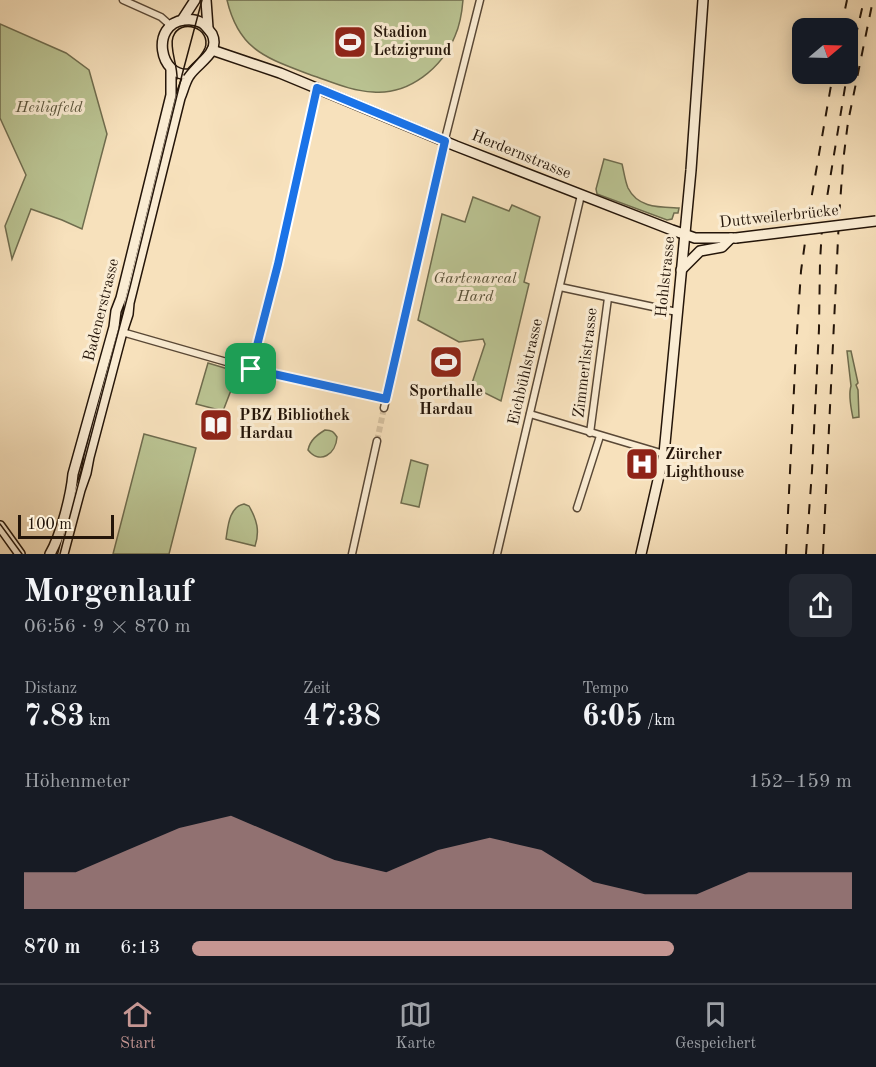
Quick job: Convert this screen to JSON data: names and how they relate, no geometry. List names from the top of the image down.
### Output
{
  "streets": {
    "street": [
      "Herdernstrasse",
      "Duttweilerbrücke",
      "Hohlstrasse",
      "Badenerstrasse",
      "Zimmerlistrasse",
      "Eichbühlstrasse"
    ]
  },
  "crossings": [
    ["Herdernstrasse", "Duttweilerbrücke"],
    ["Herdernstrasse", "Hohlstrasse"],
    ["Herdernstrasse", "Badenerstrasse"],
    ["Herdernstrasse", "Eichbühlstrasse"],
    ["Duttweilerbrücke", "Hohlstrasse"]
  ],
  "parks": ["Heiligfeld", "Gartenareal Hard"],
  "places": {
    "sports": ["Stadion Letzigrund", "Sporthalle Hardau"],
    "library": ["PBZ Bibliothek Hardau"],
    "hospital": ["Zürcher Lighthouse"]
  },
  "scale_bar": "100 m",
  "north": "right",
  "page": {
    "scale": "100 m",
    "heading": ["Morgenlauf", "06:56 · 9 × 870 m"],
    "stats": [
      ["Distanz", "7.83 km"],
      ["Zeit", "47:38"],
      ["Tempo", "6:05 /km"]
    ],
    "chart": ["Höhenmeter", "152–159 m"],
    "list": [
      {
        "name": "870 m",
        "note": "6:13"
      }
    ],
    "tabs": ["Start", "Karte", "Gespeichert"]
  }
}
